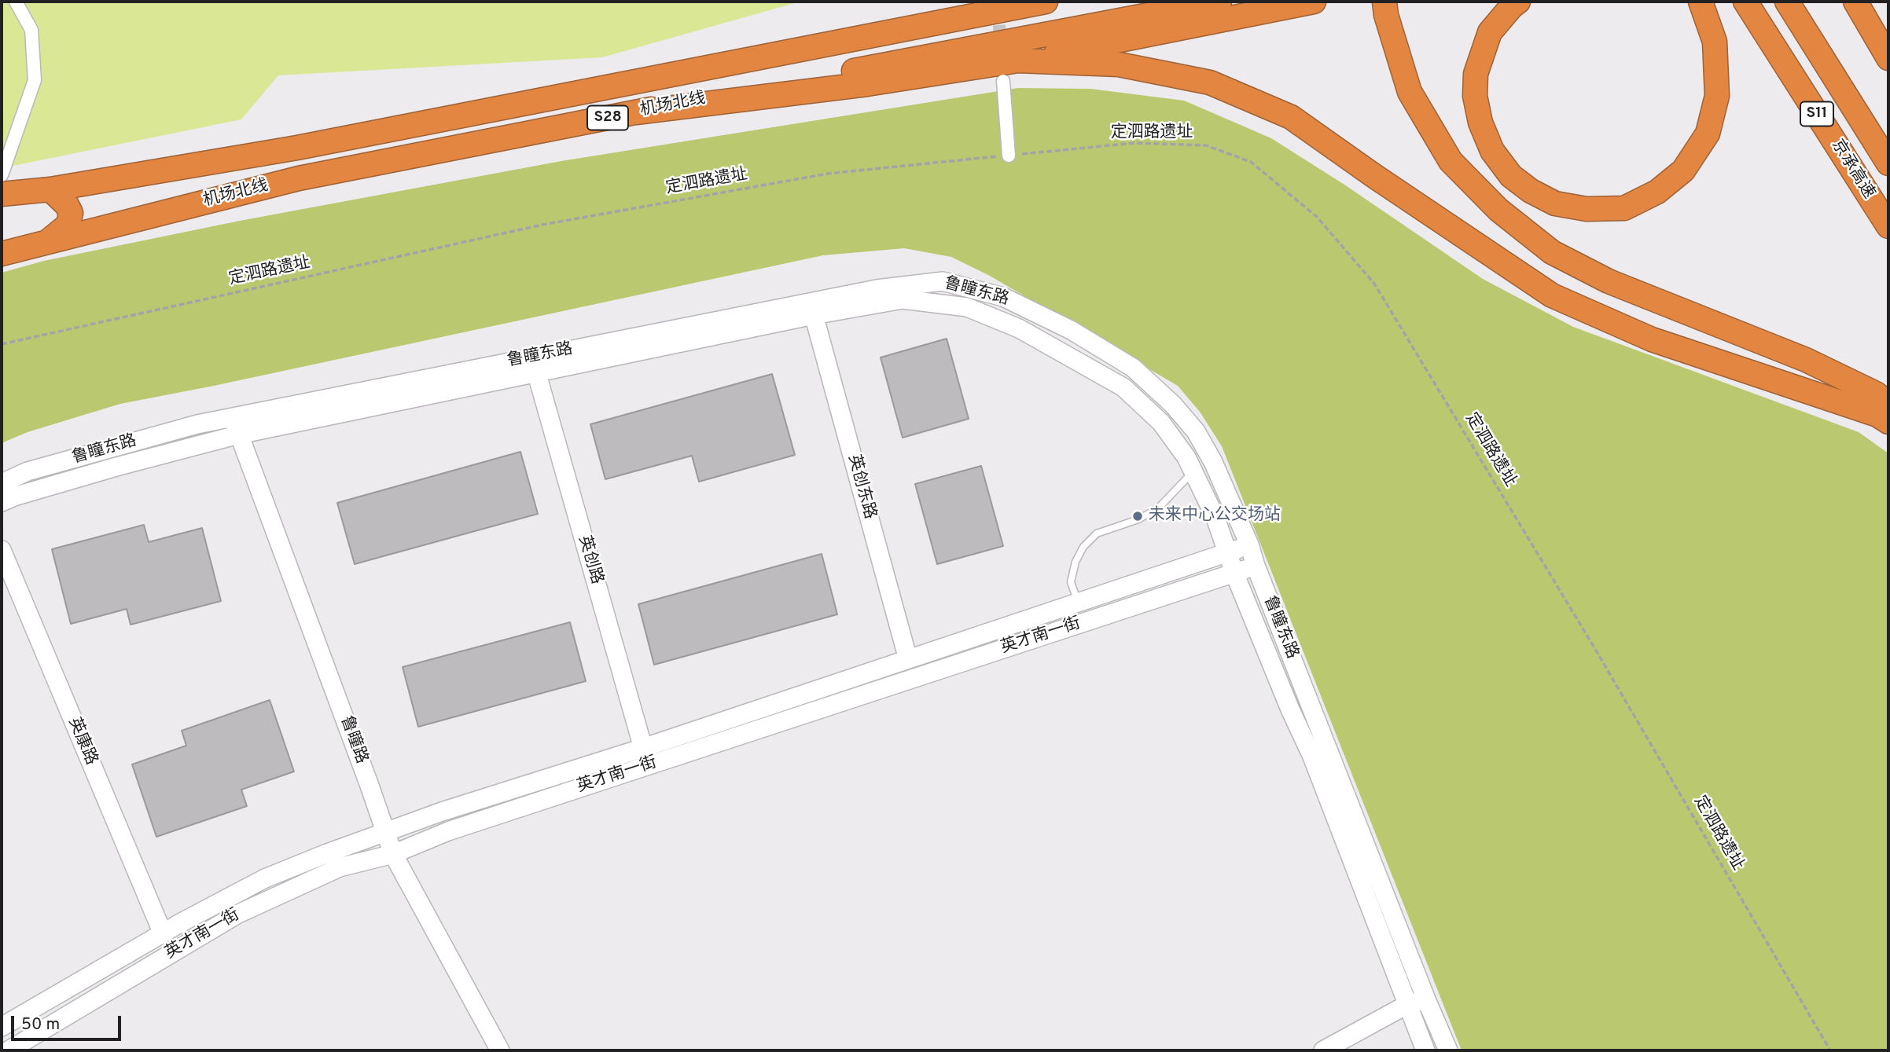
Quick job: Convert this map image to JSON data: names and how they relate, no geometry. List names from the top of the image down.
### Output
{
  "streets": {
    "highway": [
      "机场北线",
      "S11",
      "S28",
      "京承高速"
    ],
    "main road": [
      "鲁瞳东路",
      "英创东路",
      "英创路",
      "英才南一街",
      "鲁瞳路",
      "英康路"
    ],
    "path": ["定泗路遗址"]
  },
  "crossings": [
    ["鲁瞳东路", "英创东路"],
    ["鲁瞳东路", "英创路"],
    ["鲁瞳东路", "英才南一街"],
    ["鲁瞳东路", "鲁瞳路"],
    ["英创东路", "英才南一街"],
    ["英创路", "英才南一街"],
    ["英才南一街", "鲁瞳路"],
    ["英才南一街", "英康路"]
  ],
  "places": ["未来中心公交场站"],
  "scale_bar": "50 m"
}
